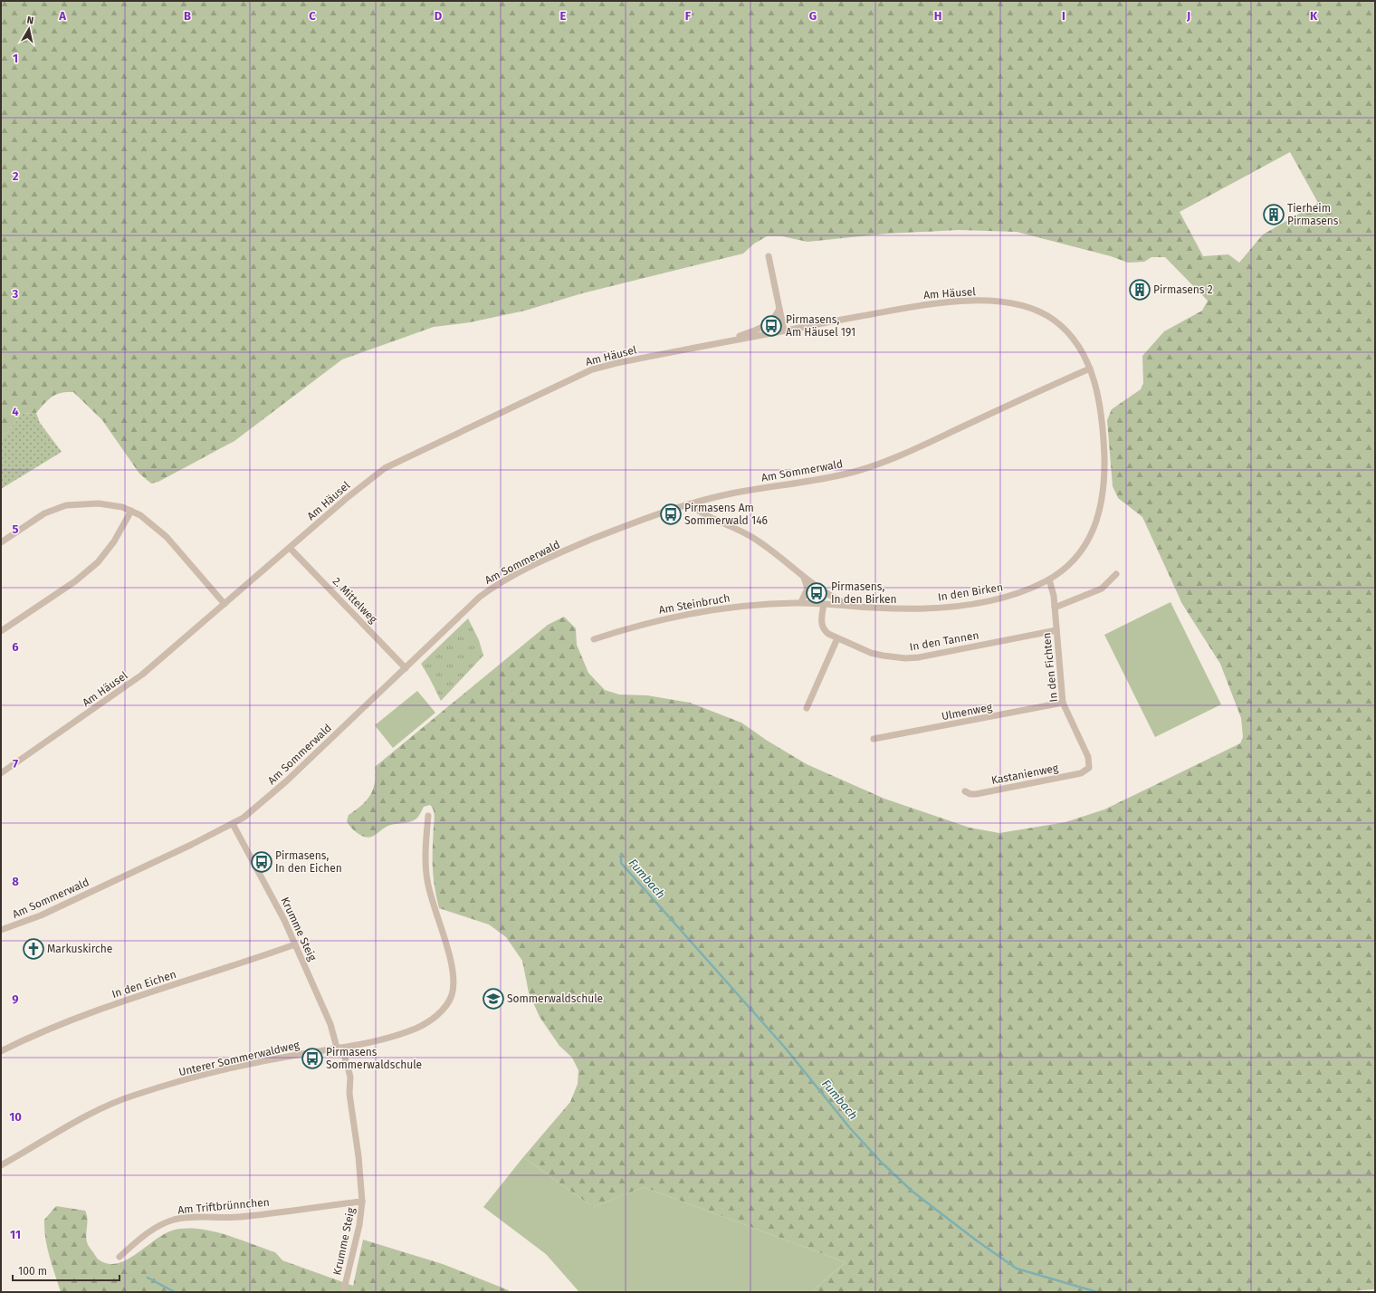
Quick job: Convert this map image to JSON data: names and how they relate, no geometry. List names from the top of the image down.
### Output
{
  "streets": {
    "street": [
      "Am Häusel",
      "Am Sommerwald",
      "In den Birken",
      "2. Mittelweg",
      "Am Steinbruch",
      "In den Tannen",
      "In den Fichten",
      "Ulmenweg",
      "Kastanienweg",
      "Krumme Steig",
      "In den Eichen",
      "Unterer Sommerwaldweg",
      "Am Triftbrünnchen"
    ]
  },
  "crossings": [
    ["Am Häusel", "Am Sommerwald"],
    ["Am Häusel", "In den Birken"],
    ["Am Häusel", "2. Mittelweg"],
    ["Am Sommerwald", "In den Birken"],
    ["Am Sommerwald", "2. Mittelweg"],
    ["Am Sommerwald", "Krumme Steig"],
    ["In den Birken", "Am Steinbruch"],
    ["In den Birken", "In den Fichten"],
    ["Am Steinbruch", "In den Tannen"],
    ["In den Tannen", "In den Fichten"],
    ["In den Fichten", "Ulmenweg"],
    ["In den Fichten", "Kastanienweg"],
    ["Krumme Steig", "In den Eichen"],
    ["Krumme Steig", "Unterer Sommerwaldweg"],
    ["Krumme Steig", "Am Triftbrünnchen"]
  ],
  "water": ["Fumbach"],
  "places": {
    "building": ["Tierheim Pirmasens", "Pirmasens 2"],
    "bus stop": [
      "Pirmasens, Am Häusel 191",
      "Pirmasens Am Sommerwald 146",
      "Pirmasens, In den Birken",
      "Pirmasens, In den Eichen",
      "Pirmasens Sommerwaldschule"
    ],
    "church": ["Markuskirche"],
    "school or university": ["Sommerwaldschule"]
  },
  "scale_bar": "100 m",
  "north": "top",
  "grid": {
    "columns": [
      "A",
      "B",
      "C",
      "D",
      "E",
      "F",
      "G",
      "H",
      "I",
      "J",
      "K"
    ],
    "rows": [
      "1",
      "2",
      "3",
      "4",
      "5",
      "6",
      "7",
      "8",
      "9",
      "10",
      "11"
    ]
  }
}
